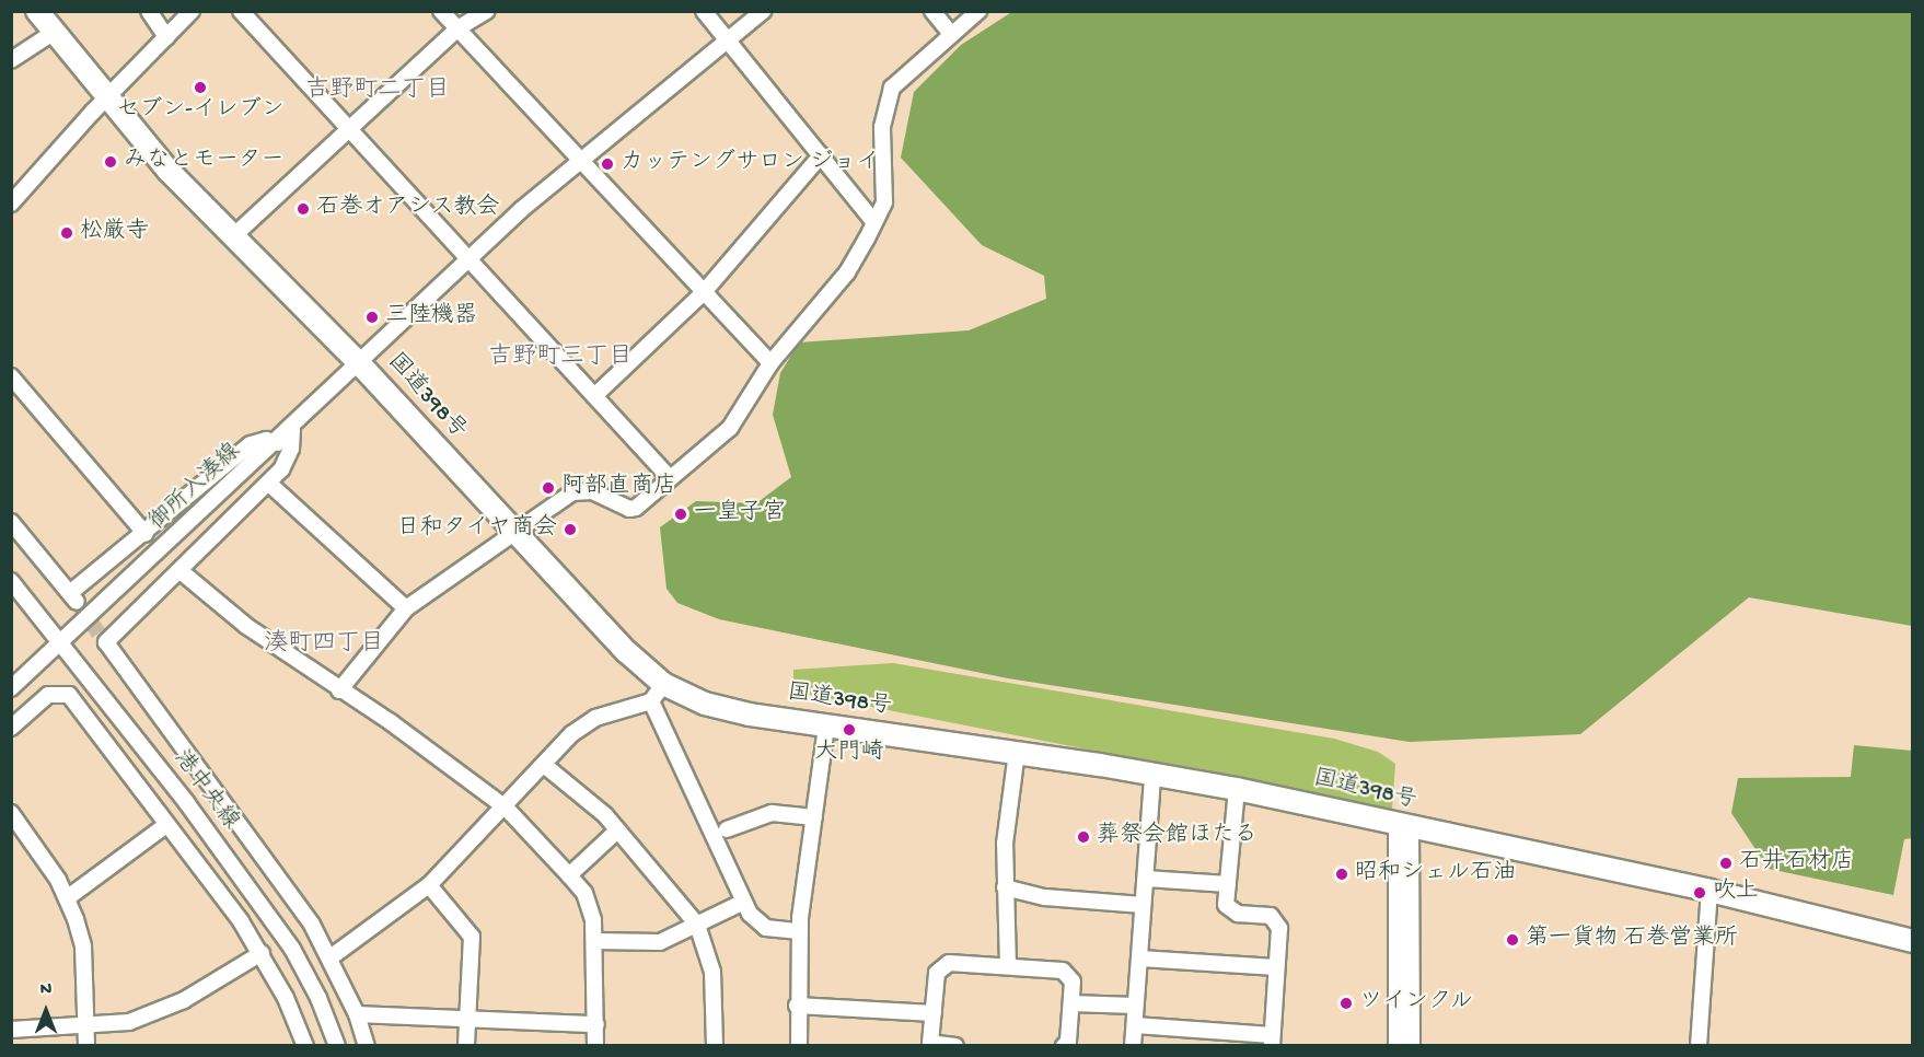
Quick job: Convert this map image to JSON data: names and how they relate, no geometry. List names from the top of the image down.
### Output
{
  "streets": {
    "highway": ["国道398号"],
    "street": ["御所入湊線", "港中央線"]
  },
  "crossings": [
    ["国道398号", "御所入湊線"],
    ["御所入湊線", "港中央線"]
  ],
  "districts": ["吉野町二丁目", "吉野町三丁目", "湊町四丁目"],
  "places": [
    "セブン-イレブン",
    "みなとモーター",
    "カッテングサロン ジョイ",
    "石巻オアシス教会",
    "松厳寺",
    "三陸機器",
    "阿部直商店",
    "一皇子宮",
    "日和タイヤ商会",
    "大門崎",
    "葬祭会館ほたる",
    "石井石材店",
    "昭和シェル石油",
    "吹上",
    "第一貨物 石巻営業所",
    "ツインクル"
  ],
  "north": "top"
}
